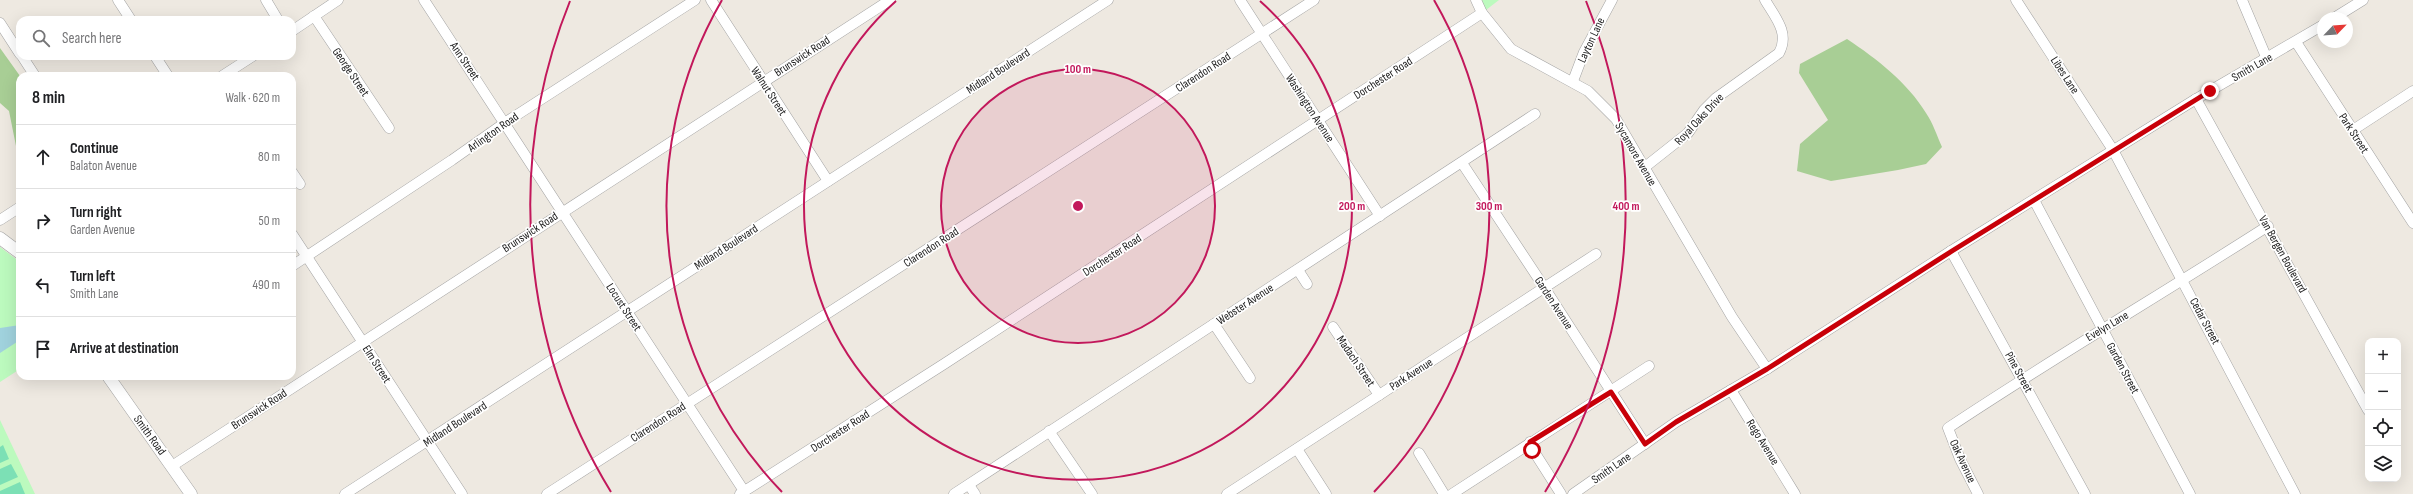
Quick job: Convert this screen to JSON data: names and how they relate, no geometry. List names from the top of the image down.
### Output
{
  "streets": {
    "street": [
      "Layton Lane",
      "Brunswick Road",
      "Ann Street",
      "Smith Lane",
      "Midland Boulevard",
      "George Street",
      "Clarendon Road",
      "Libes Lane",
      "Dorchester Road",
      "Walnut Street",
      "Washington Avenue",
      "Royal Oaks Drive",
      "Arlington Road",
      "Park Street",
      "Sycamore Avenue",
      "Van Bergen Boulevard",
      "Garden Avenue",
      "Webster Avenue",
      "Locust Street",
      "Cedar Street",
      "Evelyn Lane",
      "Madach Street",
      "Elm Street",
      "Garden Street",
      "Pine Street",
      "Park Avenue",
      "Smith Road",
      "Rego Avenue",
      "Oak Avenue"
    ]
  },
  "crossings": [
    ["Layton Lane", "Sycamore Avenue"],
    ["Brunswick Road", "Walnut Street"],
    ["Brunswick Road", "Locust Street"],
    ["Brunswick Road", "Elm Street"],
    ["Brunswick Road", "Smith Road"],
    ["Ann Street", "Arlington Road"],
    ["Ann Street", "Locust Street"],
    ["Smith Lane", "Libes Lane"],
    ["Smith Lane", "Park Street"],
    ["Smith Lane", "Sycamore Avenue"],
    ["Smith Lane", "Van Bergen Boulevard"],
    ["Smith Lane", "Garden Avenue"],
    ["Smith Lane", "Cedar Street"],
    ["Smith Lane", "Garden Street"],
    ["Smith Lane", "Pine Street"],
    ["Smith Lane", "Rego Avenue"],
    ["Midland Boulevard", "Walnut Street"],
    ["Midland Boulevard", "Locust Street"],
    ["Midland Boulevard", "Elm Street"],
    ["Clarendon Road", "Washington Avenue"],
    ["Clarendon Road", "Locust Street"],
    ["Libes Lane", "Cedar Street"],
    ["Dorchester Road", "Washington Avenue"],
    ["Dorchester Road", "Sycamore Avenue"],
    ["Dorchester Road", "Locust Street"],
    ["Washington Avenue", "Webster Avenue"],
    ["Royal Oaks Drive", "Sycamore Avenue"],
    ["Arlington Road", "Locust Street"],
    ["Arlington Road", "Elm Street"],
    ["Van Bergen Boulevard", "Evelyn Lane"],
    ["Garden Avenue", "Webster Avenue"],
    ["Garden Avenue", "Park Avenue"],
    ["Cedar Street", "Evelyn Lane"],
    ["Evelyn Lane", "Garden Street"],
    ["Evelyn Lane", "Pine Street"],
    ["Evelyn Lane", "Oak Avenue"],
    ["Madach Street", "Park Avenue"]
  ],
  "north": "top right",
  "page": {
    "search": "Search here",
    "heading": ["8 min", "Walk · 620 m"],
    "list": [
      ["Continue", "Balaton Avenue", "80 m"],
      ["Turn right", "Garden Avenue", "50 m"],
      ["Turn left", "Smith Lane", "490 m"],
      "Arrive at destination"
    ],
    "map_buttons": ["+", "−"]
  },
  "rings": [
    "100 m",
    "200 m",
    "300 m",
    "400 m"
  ]
}
